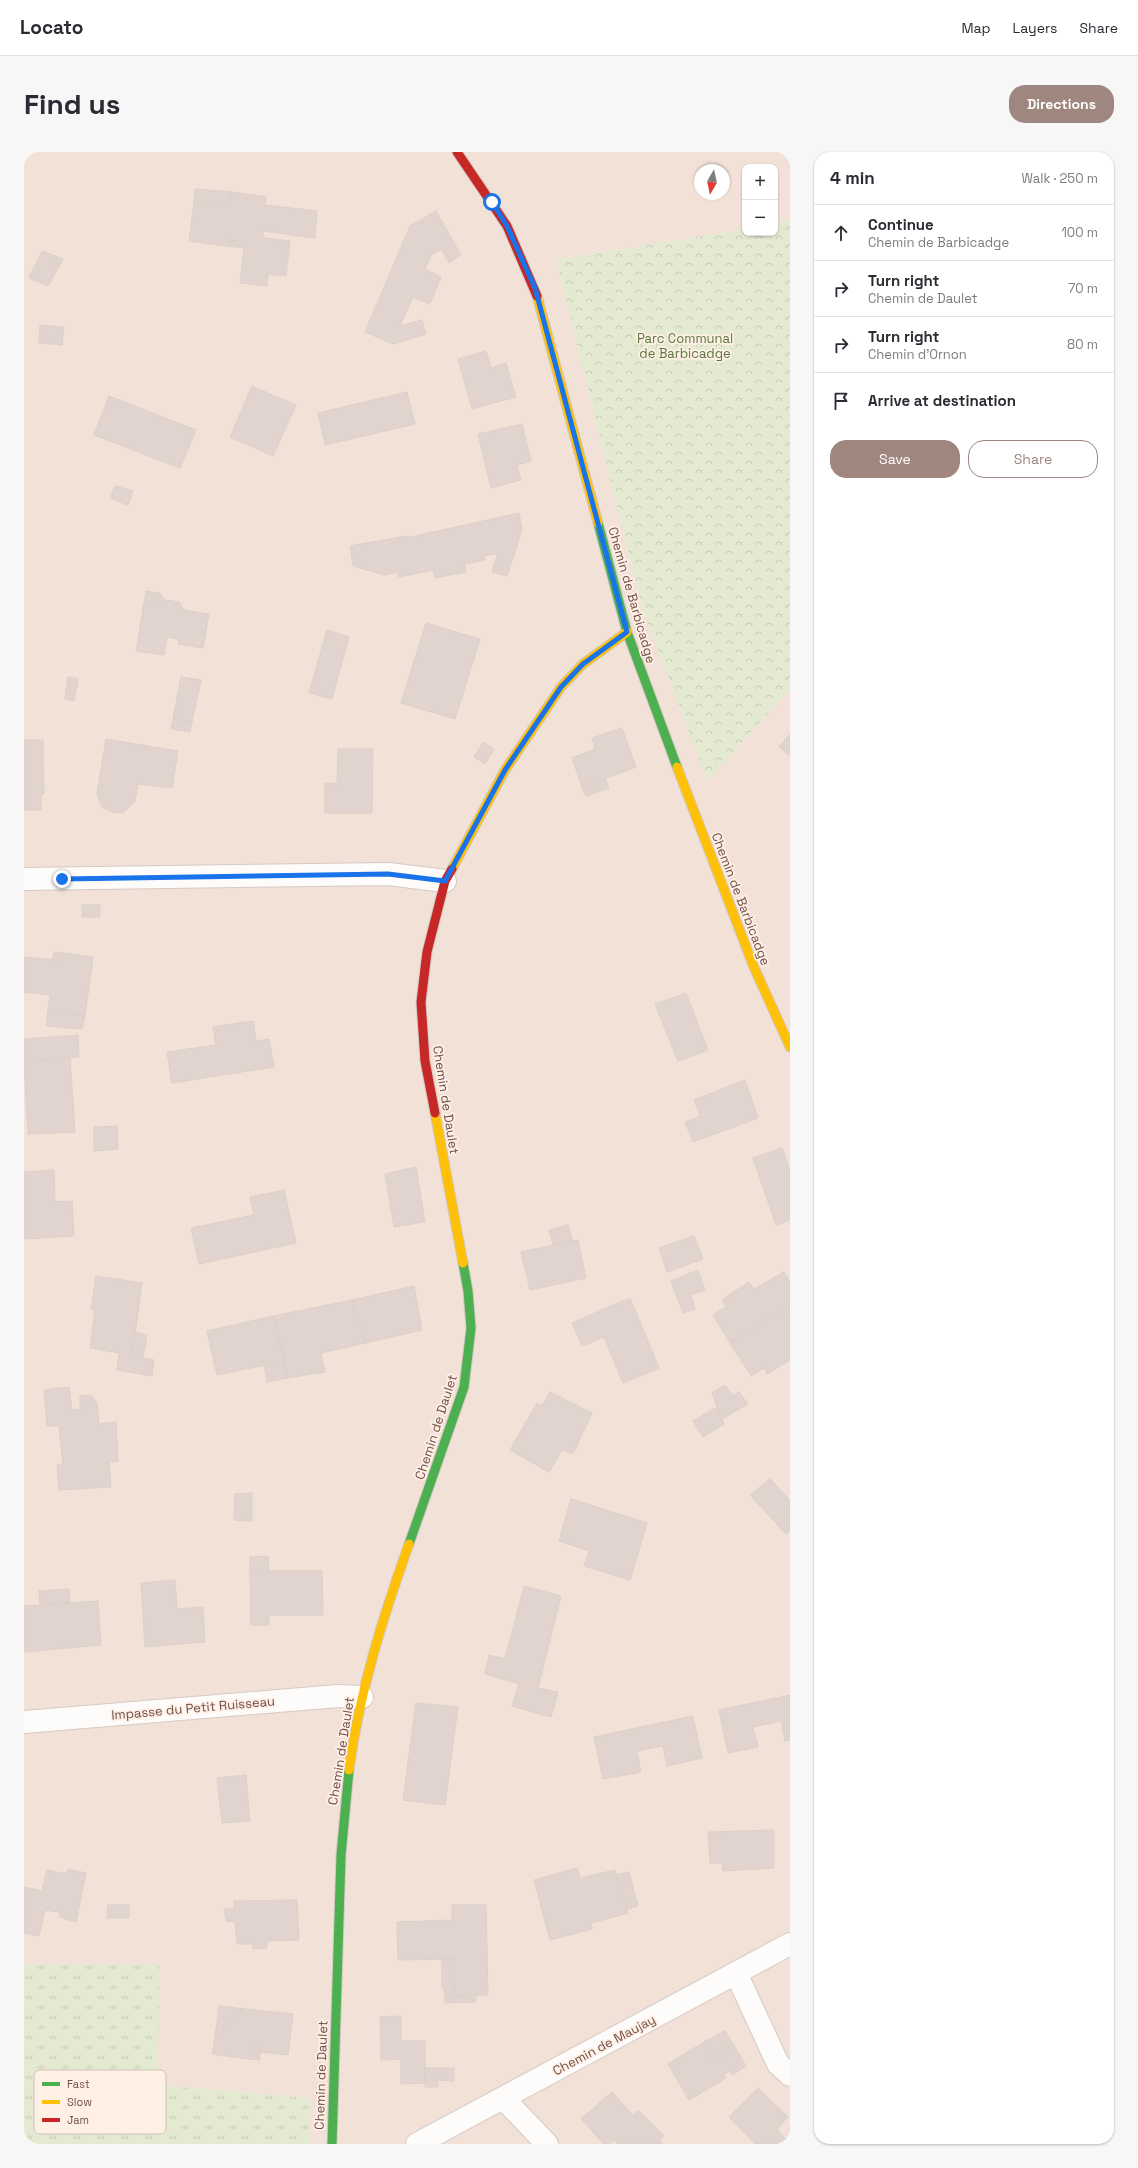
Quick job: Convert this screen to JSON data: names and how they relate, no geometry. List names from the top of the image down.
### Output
{
  "streets": {
    "street": [
      "Chemin de Barbicadge",
      "Chemin de Daulet",
      "Impasse du Petit Ruisseau",
      "Chemin de Maujay"
    ]
  },
  "crossings": [
    ["Chemin de Barbicadge", "Chemin de Daulet"],
    ["Chemin de Daulet", "Impasse du Petit Ruisseau"]
  ],
  "parks": ["Parc Communal de Barbicadge"],
  "legend": ["Fast", "Slow", "Jam"],
  "north": "bottom",
  "page": {
    "header": "Locato",
    "nav": ["Map", "Layers", "Share"],
    "buttons": [
      "Directions",
      ["Save", "Share"]
    ],
    "title": "Find us",
    "heading": ["4 min", "Walk · 250 m"],
    "map_buttons": ["+", "−"],
    "list": [
      ["Continue", "Chemin de Barbicadge", "100 m"],
      ["Turn right", "Chemin de Daulet", "70 m"],
      ["Turn right", "Chemin d'Ornon", "80 m"],
      "Arrive at destination"
    ]
  }
}
